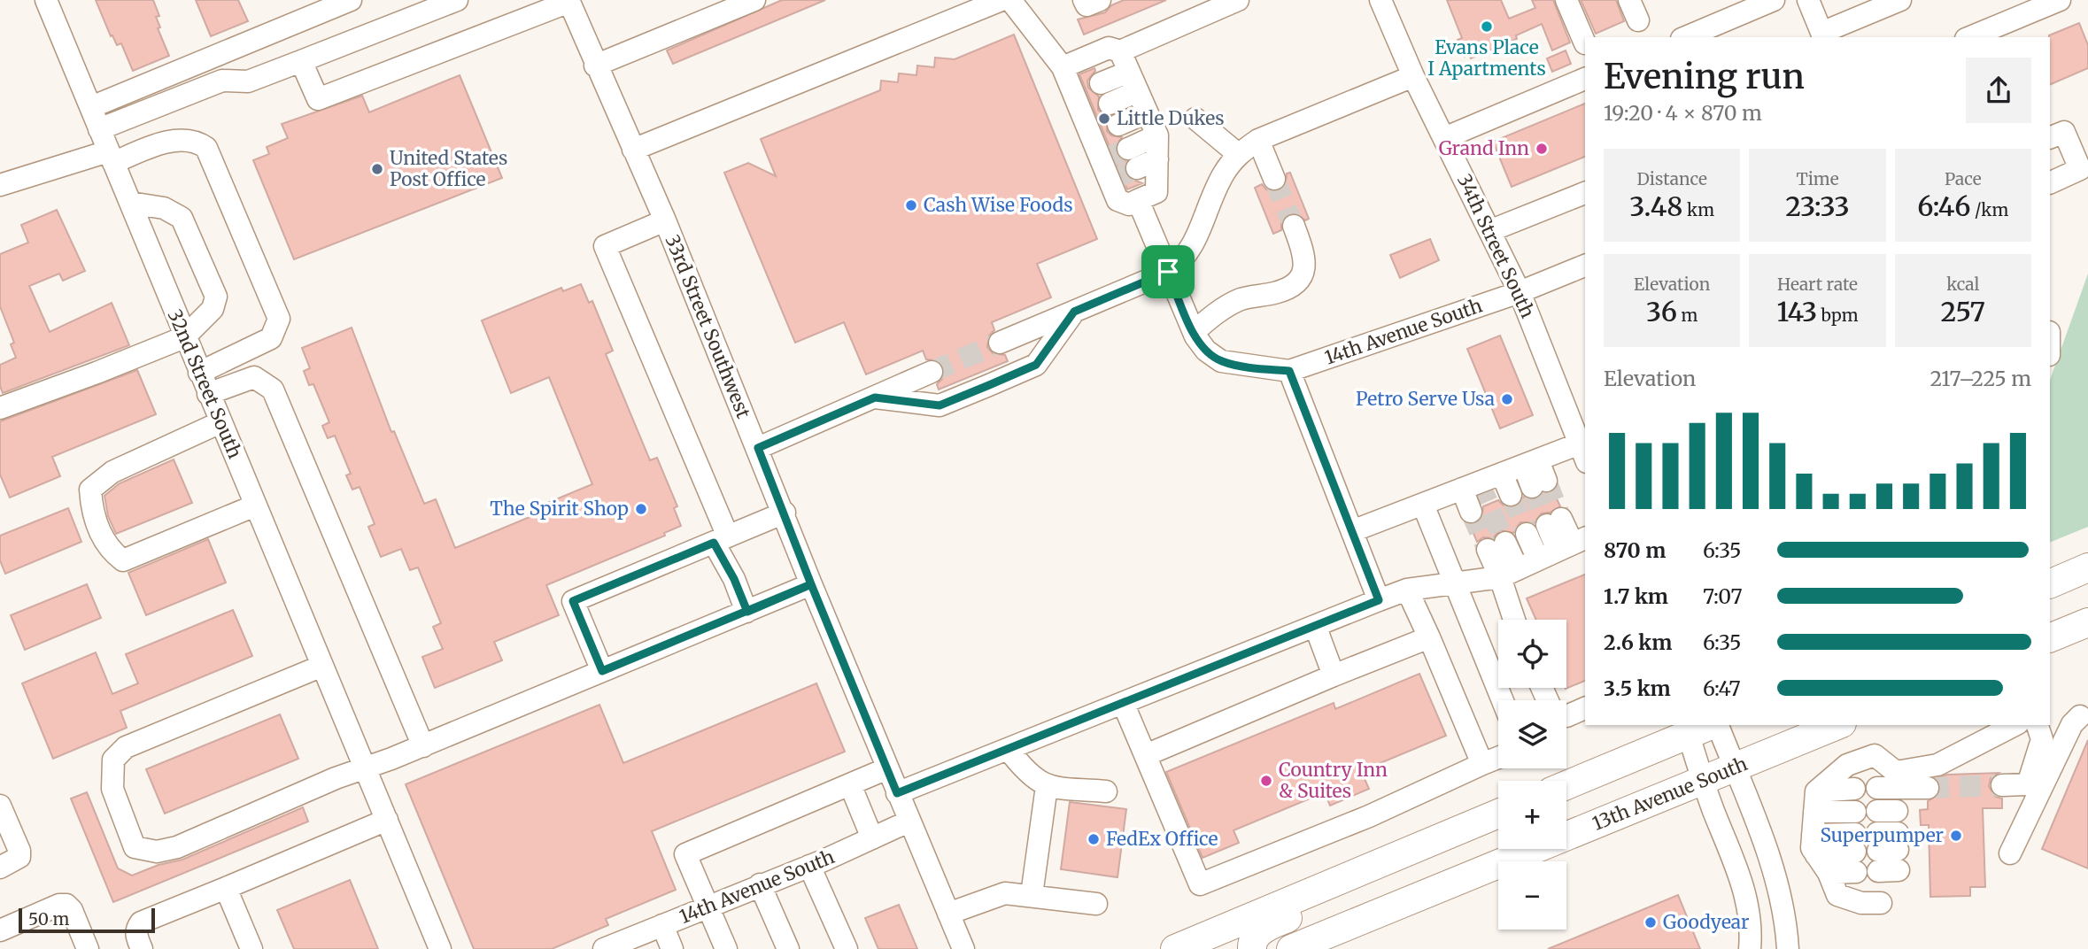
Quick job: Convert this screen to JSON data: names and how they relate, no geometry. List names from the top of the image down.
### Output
{
  "streets": {
    "main road": ["13th Avenue South"],
    "street": [
      "34th Street South",
      "33rd Street Southwest",
      "14th Avenue South",
      "32nd Street South"
    ]
  },
  "crossings": [
    ["34th Street South", "14th Avenue South"],
    ["33rd Street Southwest", "14th Avenue South"]
  ],
  "places": [
    "Evans Place I Apartments",
    "Little Dukes",
    "Grand Inn",
    "United States Post Office",
    "Cash Wise Foods",
    "Petro Serve Usa",
    "The Spirit Shop",
    "Country Inn & Suites",
    "Superpumper",
    "FedEx Office",
    "Goodyear"
  ],
  "scale_bar": "50 m",
  "page": {
    "heading": ["Evening run", "19:20 · 4 × 870 m"],
    "stats": [
      ["Distance", "3.48 km"],
      ["Time", "23:33"],
      ["Pace", "6:46 /km"],
      ["Elevation", "36 m"],
      ["Heart rate", "143 bpm"],
      ["kcal", "257"]
    ],
    "chart": ["Elevation", "217–225 m"],
    "list": [
      {
        "name": "870 m",
        "note": "6:35"
      },
      {
        "name": "1.7 km",
        "note": "7:07"
      },
      {
        "name": "2.6 km",
        "note": "6:35"
      },
      {
        "name": "3.5 km",
        "note": "6:47"
      }
    ],
    "map_buttons": ["+", "−"],
    "scale": "50 m"
  }
}
